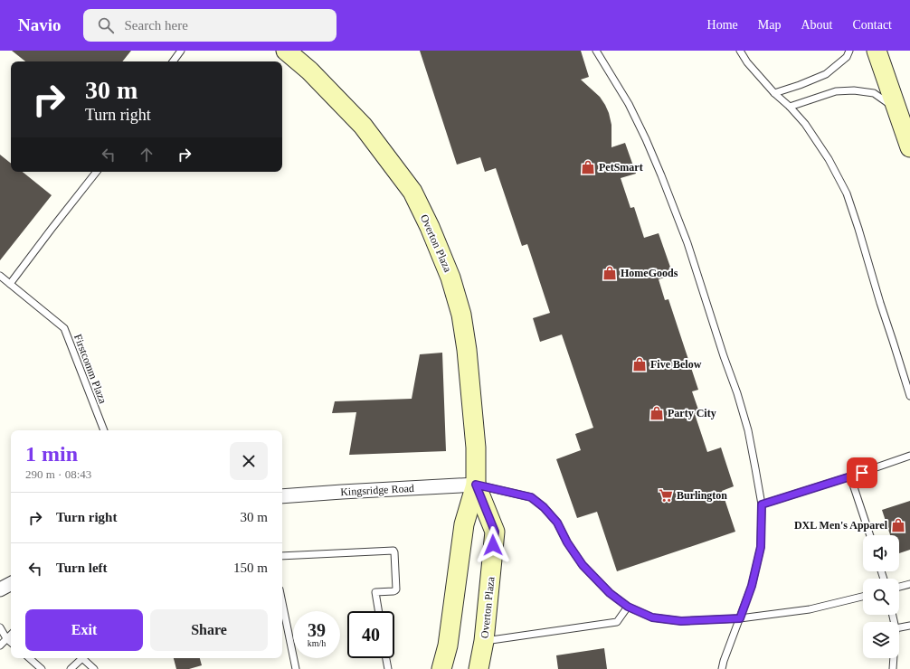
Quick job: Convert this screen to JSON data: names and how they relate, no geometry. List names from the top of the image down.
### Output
{
  "streets": {
    "street": ["Overton Plaza", "Kingsridge Road"],
    "lane": ["Firstcomm Plaza"]
  },
  "crossings": [
    ["Overton Plaza", "Kingsridge Road"]
  ],
  "places": {
    "shop": [
      "PetSmart",
      "HomeGoods",
      "Five Below",
      "Party City",
      "DXL Men's Apparel"
    ],
    "supermarket": ["Burlington"]
  },
  "page": {
    "header": "Navio",
    "search": "Search here",
    "nav": [
      "Home",
      "Map",
      "About",
      "Contact"
    ],
    "turn": ["30 m", "Turn right"],
    "heading": ["1 min", "290 m · 08:43"],
    "list": [
      {
        "name": "Turn right",
        "value": "30 m"
      },
      {
        "name": "Turn left",
        "value": "150 m"
      }
    ],
    "buttons": ["Exit", "Share"],
    "speed": "39 km/h",
    "limit": "40"
  }
}
